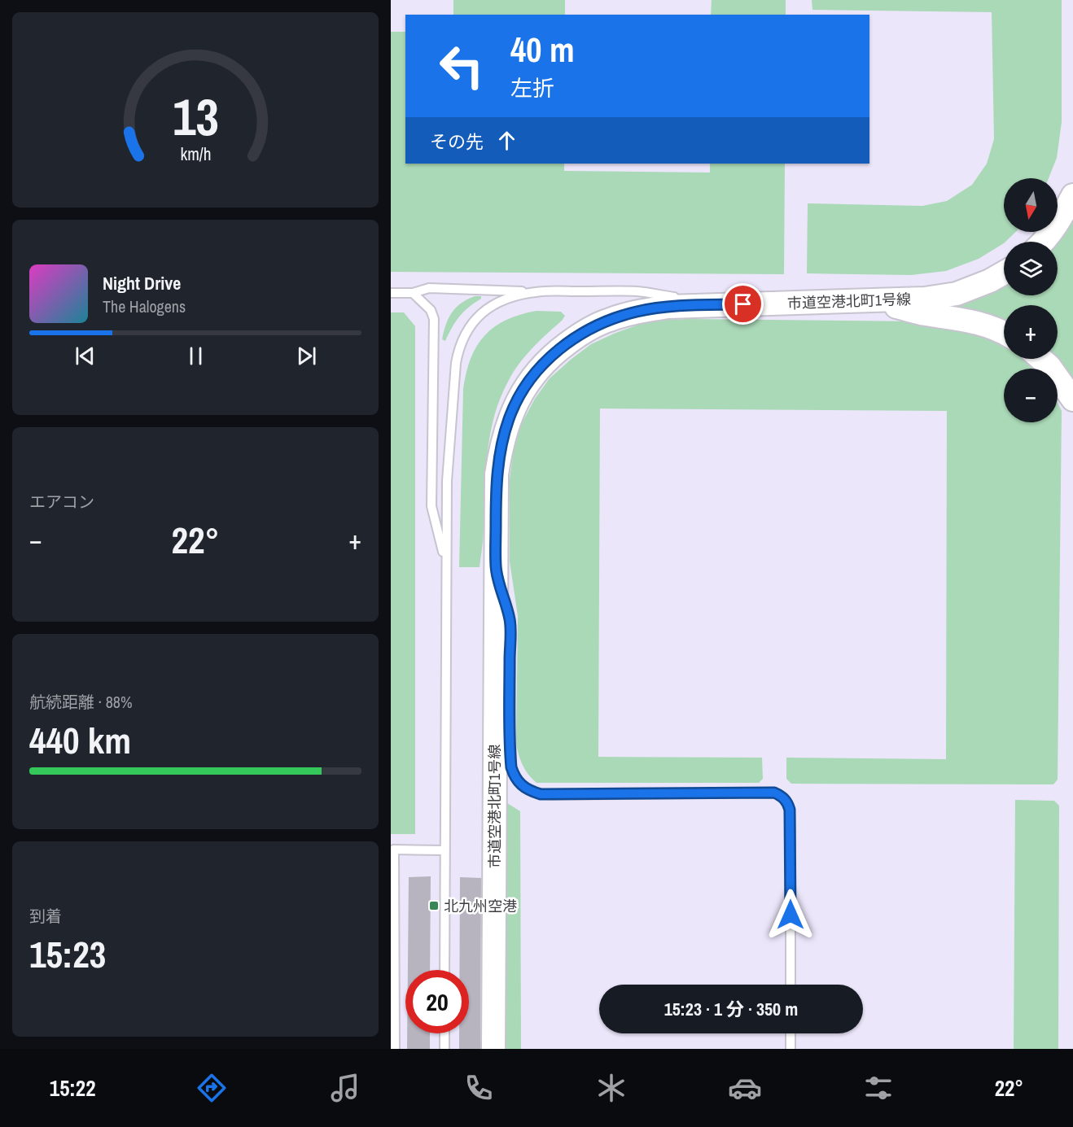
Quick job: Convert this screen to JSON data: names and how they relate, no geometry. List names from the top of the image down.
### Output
{
  "streets": {
    "street": ["市道空港北町1号線"]
  },
  "places": {
    "transit": ["北九州空港"]
  },
  "north": "bottom",
  "page": {
    "turn": ["40 m", "左折"],
    "then": "その先",
    "map_buttons": ["+", "−"],
    "song": ["Night Drive", "The Halogens"],
    "tile": [
      "エアコン",
      ["航続距離 · 88%", "440 km"],
      ["到着", "15:23"]
    ],
    "heat": ["−", "22°", "+"],
    "limit": "20",
    "trip": "15:23 · 1 分 · 350 m",
    "tabs": ["15:22", "22°"],
    "gauge": ["13", "km/h"]
  }
}
